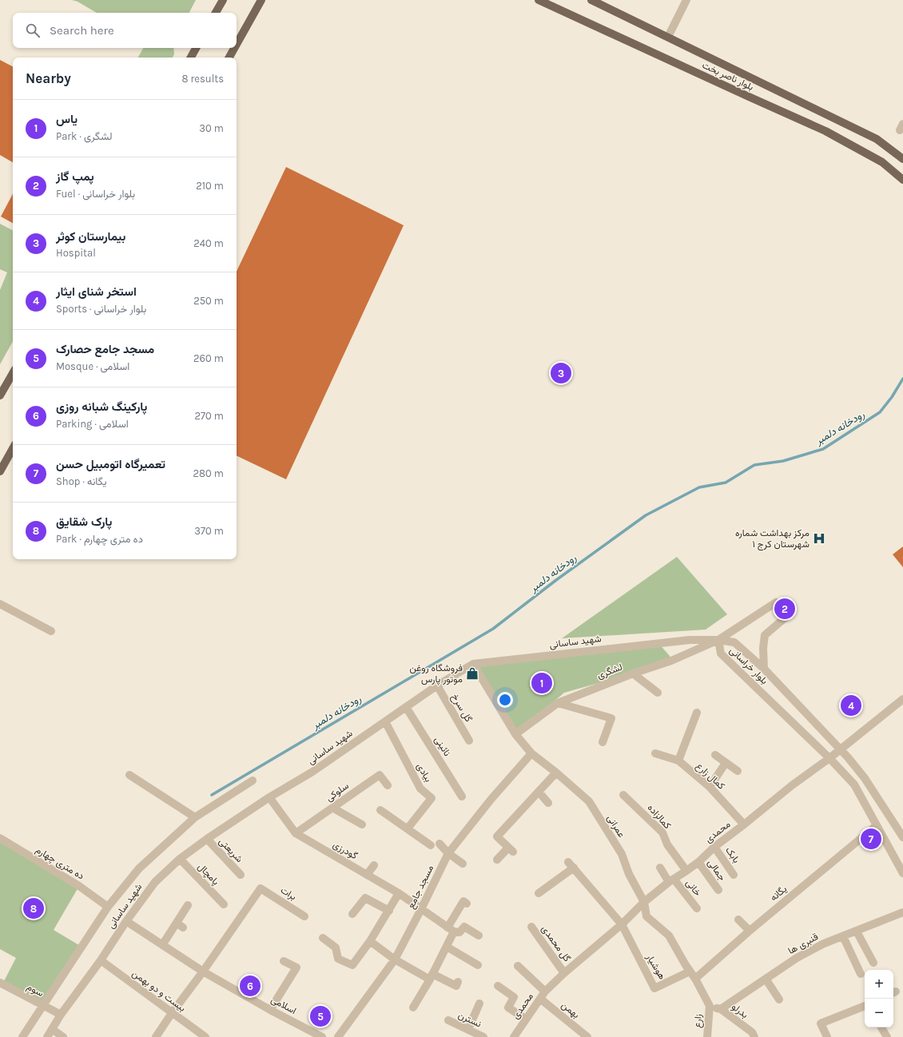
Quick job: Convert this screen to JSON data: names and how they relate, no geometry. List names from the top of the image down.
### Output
{
  "streets": {
    "main road": ["بلوار ناصر بخت"],
    "street": [
      "شهید ساسانی",
      "بلوار خراسانی",
      "لشگری",
      "گل سرخ",
      "نائینی",
      "بیادی",
      "کمال زارع",
      "سلوکی",
      "کمالزاده",
      "عمرانی",
      "محمدی",
      "شریعتی",
      "گودرزی",
      "بابک",
      "ده متری چهارم",
      "جمالی",
      "پامچال",
      "مسجد جامع",
      "خانی",
      "برات",
      "یگانه",
      "گل محمدی",
      "قنبری ها",
      "هوشیار",
      "سوم",
      "بیست و دو بهمن",
      "اسلامی",
      "بهمن",
      "بدرلو",
      "نسترن",
      "زارع"
    ]
  },
  "crossings": [
    ["شهید ساسانی", "بلوار خراسانی"],
    ["شهید ساسانی", "لشگری"],
    ["شهید ساسانی", "گل سرخ"],
    ["شهید ساسانی", "نائینی"],
    ["شهید ساسانی", "بیادی"],
    ["شهید ساسانی", "عمرانی"],
    ["شهید ساسانی", "شریعتی"],
    ["شهید ساسانی", "گودرزی"],
    ["شهید ساسانی", "ده متری چهارم"],
    ["شهید ساسانی", "پامچال"],
    ["شهید ساسانی", "سوم"],
    ["شهید ساسانی", "بیست و دو بهمن"],
    ["شهید ساسانی", "اسلامی"],
    ["بلوار خراسانی", "لشگری"],
    ["بلوار خراسانی", "محمدی"],
    ["بلوار خراسانی", "یگانه"],
    ["لشگری", "عمرانی"],
    ["کمال زارع", "محمدی"],
    ["سلوکی", "گودرزی"],
    ["کمالزاده", "محمدی"],
    ["عمرانی", "محمدی"],
    ["عمرانی", "مسجد جامع"],
    ["محمدی", "بابک"],
    ["محمدی", "جمالی"],
    ["محمدی", "خانی"],
    ["محمدی", "گل محمدی"],
    ["محمدی", "هوشیار"],
    ["محمدی", "بهمن"],
    ["گودرزی", "مسجد جامع"],
    ["برات", "اسلامی"],
    ["قنبری ها", "بدرلو"],
    ["بدرلو", "زارع"]
  ],
  "water": ["رودخانه دلمبر"],
  "places": {
    "hospital": ["مرکز بهداشت شماره ۱ شهرستان کرج"],
    "shop": ["فروشگاه روغن موتور پارس"]
  },
  "page": {
    "search": "Search here",
    "heading": ["Nearby", "8 results"],
    "list": [
      {
        "mark": "1",
        "name": "یاس",
        "note": "Park · لشگری",
        "value": "30 m"
      },
      {
        "mark": "2",
        "name": "پمپ گاز",
        "note": "Fuel · بلوار خراسانی",
        "value": "210 m"
      },
      {
        "mark": "3",
        "name": "بیمارستان کوثر",
        "note": "Hospital",
        "value": "240 m"
      },
      {
        "mark": "4",
        "name": "استخر شنای ایثار",
        "note": "Sports · بلوار خراسانی",
        "value": "250 m"
      },
      {
        "mark": "5",
        "name": "مسجد جامع حصارک",
        "note": "Mosque · اسلامی",
        "value": "260 m"
      },
      {
        "mark": "6",
        "name": "پارکینگ شبانه روزی",
        "note": "Parking · اسلامی",
        "value": "270 m"
      },
      {
        "mark": "7",
        "name": "تعمیرگاه اتومبیل حسن",
        "note": "Shop · یگانه",
        "value": "280 m"
      },
      {
        "mark": "8",
        "name": "پارک شقایق",
        "note": "Park · ده متری چهارم",
        "value": "370 m"
      }
    ],
    "pins": [
      "3",
      "2",
      "1",
      "4",
      "7",
      "8",
      "6",
      "5"
    ],
    "map_buttons": ["+", "−"]
  }
}
